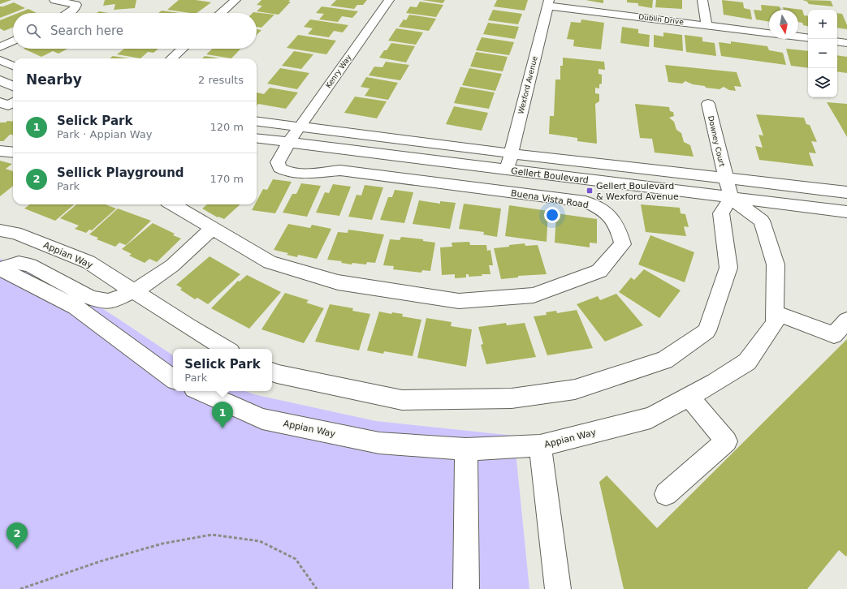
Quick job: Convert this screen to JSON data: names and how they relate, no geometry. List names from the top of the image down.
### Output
{
  "streets": {
    "street": [
      "Dublin Drive",
      "Kenry Way",
      "Wexford Avenue",
      "Downey Court",
      "Gellert Boulevard",
      "Buena Vista Road",
      "Appian Way"
    ]
  },
  "crossings": [
    ["Dublin Drive", "Wexford Avenue"],
    ["Kenry Way", "Gellert Boulevard"],
    ["Kenry Way", "Buena Vista Road"],
    ["Wexford Avenue", "Gellert Boulevard"],
    ["Downey Court", "Gellert Boulevard"],
    ["Gellert Boulevard", "Buena Vista Road"],
    ["Gellert Boulevard", "Appian Way"]
  ],
  "places": {
    "transit": ["Gellert Boulevard & Wexford Avenue"]
  },
  "north": "bottom",
  "page": {
    "map_buttons": ["+", "−"],
    "search": "Search here",
    "heading": ["Nearby", "2 results"],
    "list": [
      {
        "mark": "1",
        "name": "Selick Park",
        "note": "Park · Appian Way",
        "value": "120 m"
      },
      {
        "mark": "2",
        "name": "Sellick Playground",
        "note": "Park",
        "value": "170 m"
      }
    ],
    "popup": ["Selick Park", "Park"],
    "pins": ["1", "2"]
  }
}
